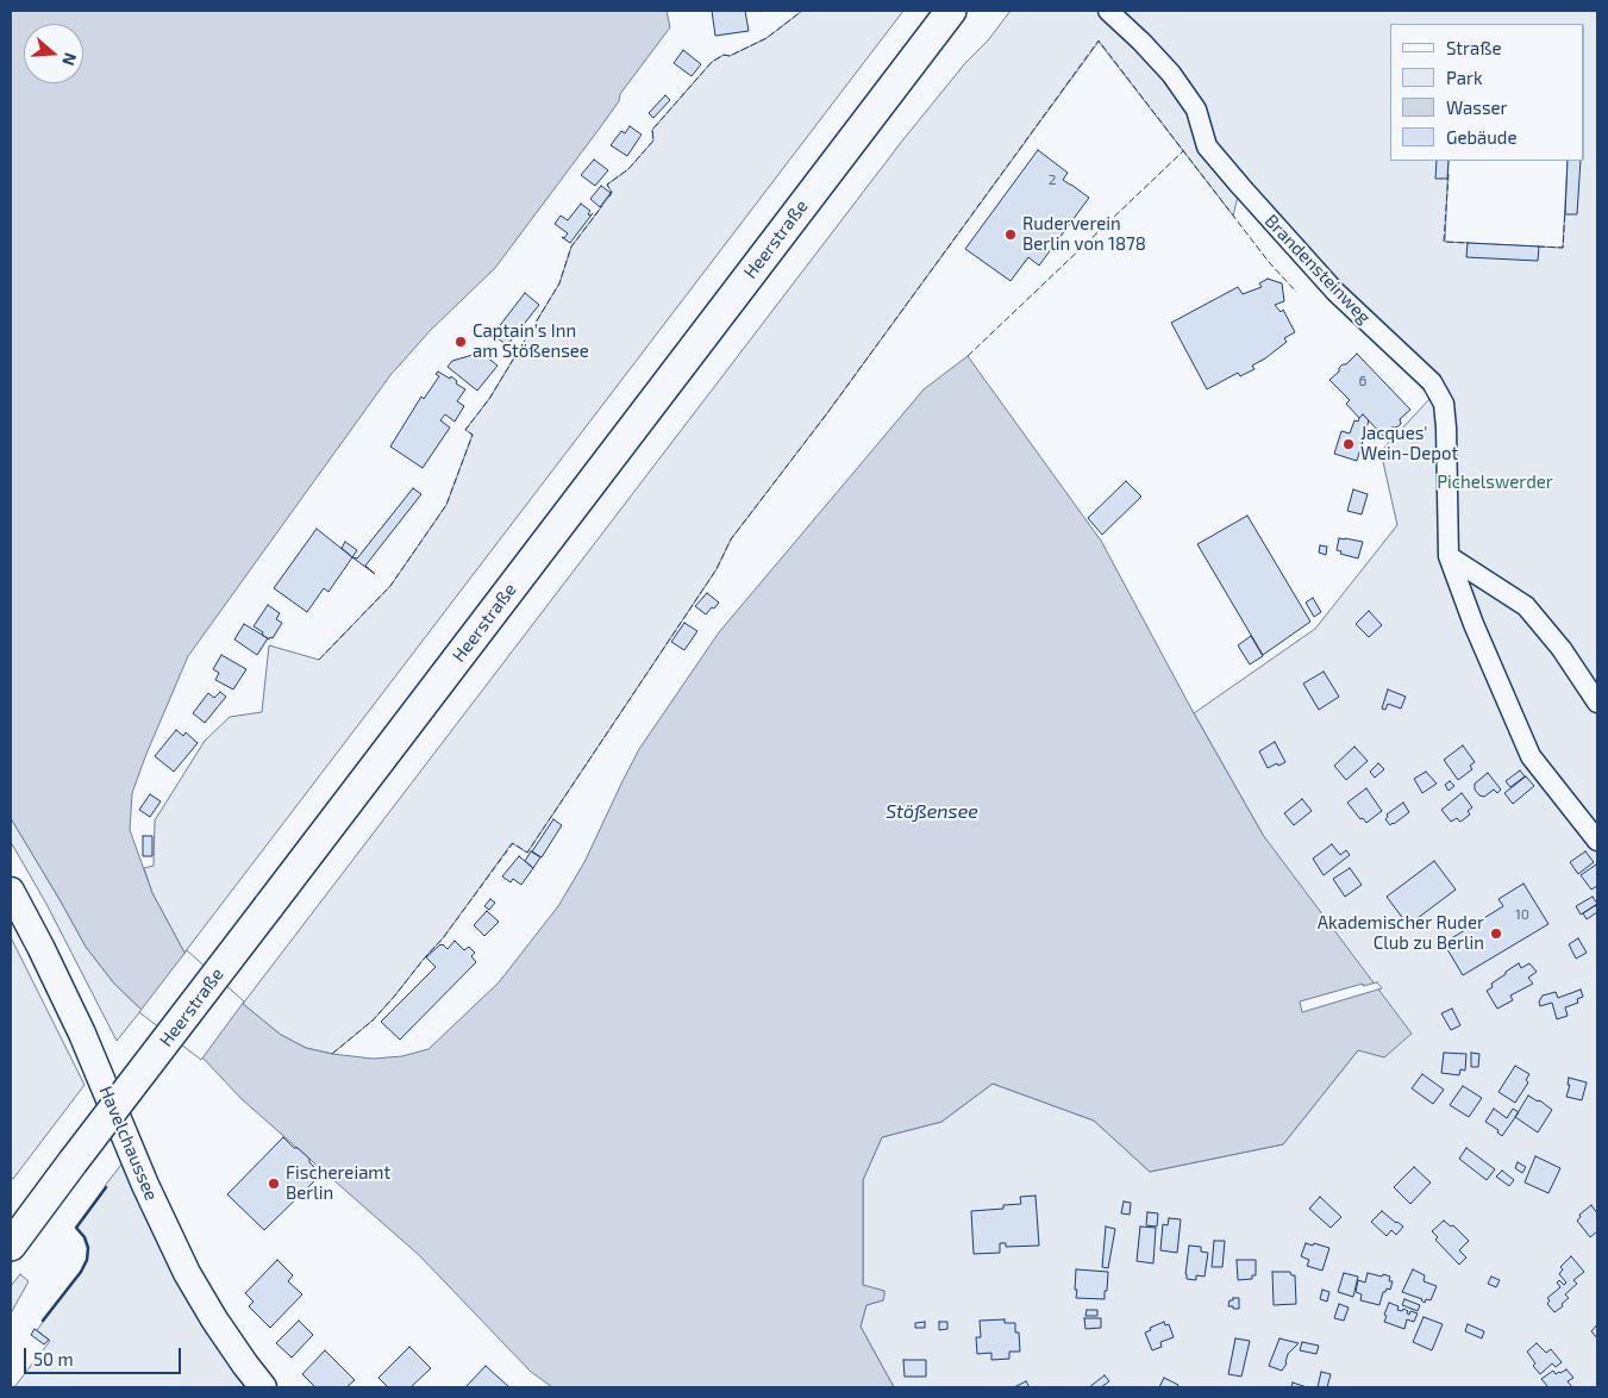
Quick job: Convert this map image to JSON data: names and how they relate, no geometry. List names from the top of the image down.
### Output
{
  "streets": {
    "main road": ["Heerstraße"],
    "street": ["Brandensteinweg", "Havelchaussee"]
  },
  "water": ["Stößensee"],
  "parks": ["Pichelswerder"],
  "places": [
    "Ruderverein Berlin von 1878",
    "Captain's Inn am Stößensee",
    "Jacques' Wein-Depot",
    "Akademischer Ruder Club zu Berlin",
    "Fischereiamt Berlin"
  ],
  "house_numbers": ["2", "6", "10"],
  "legend": [
    "Straße",
    "Park",
    "Wasser",
    "Gebäude"
  ],
  "scale_bar": "50 m",
  "north": "right"
}
